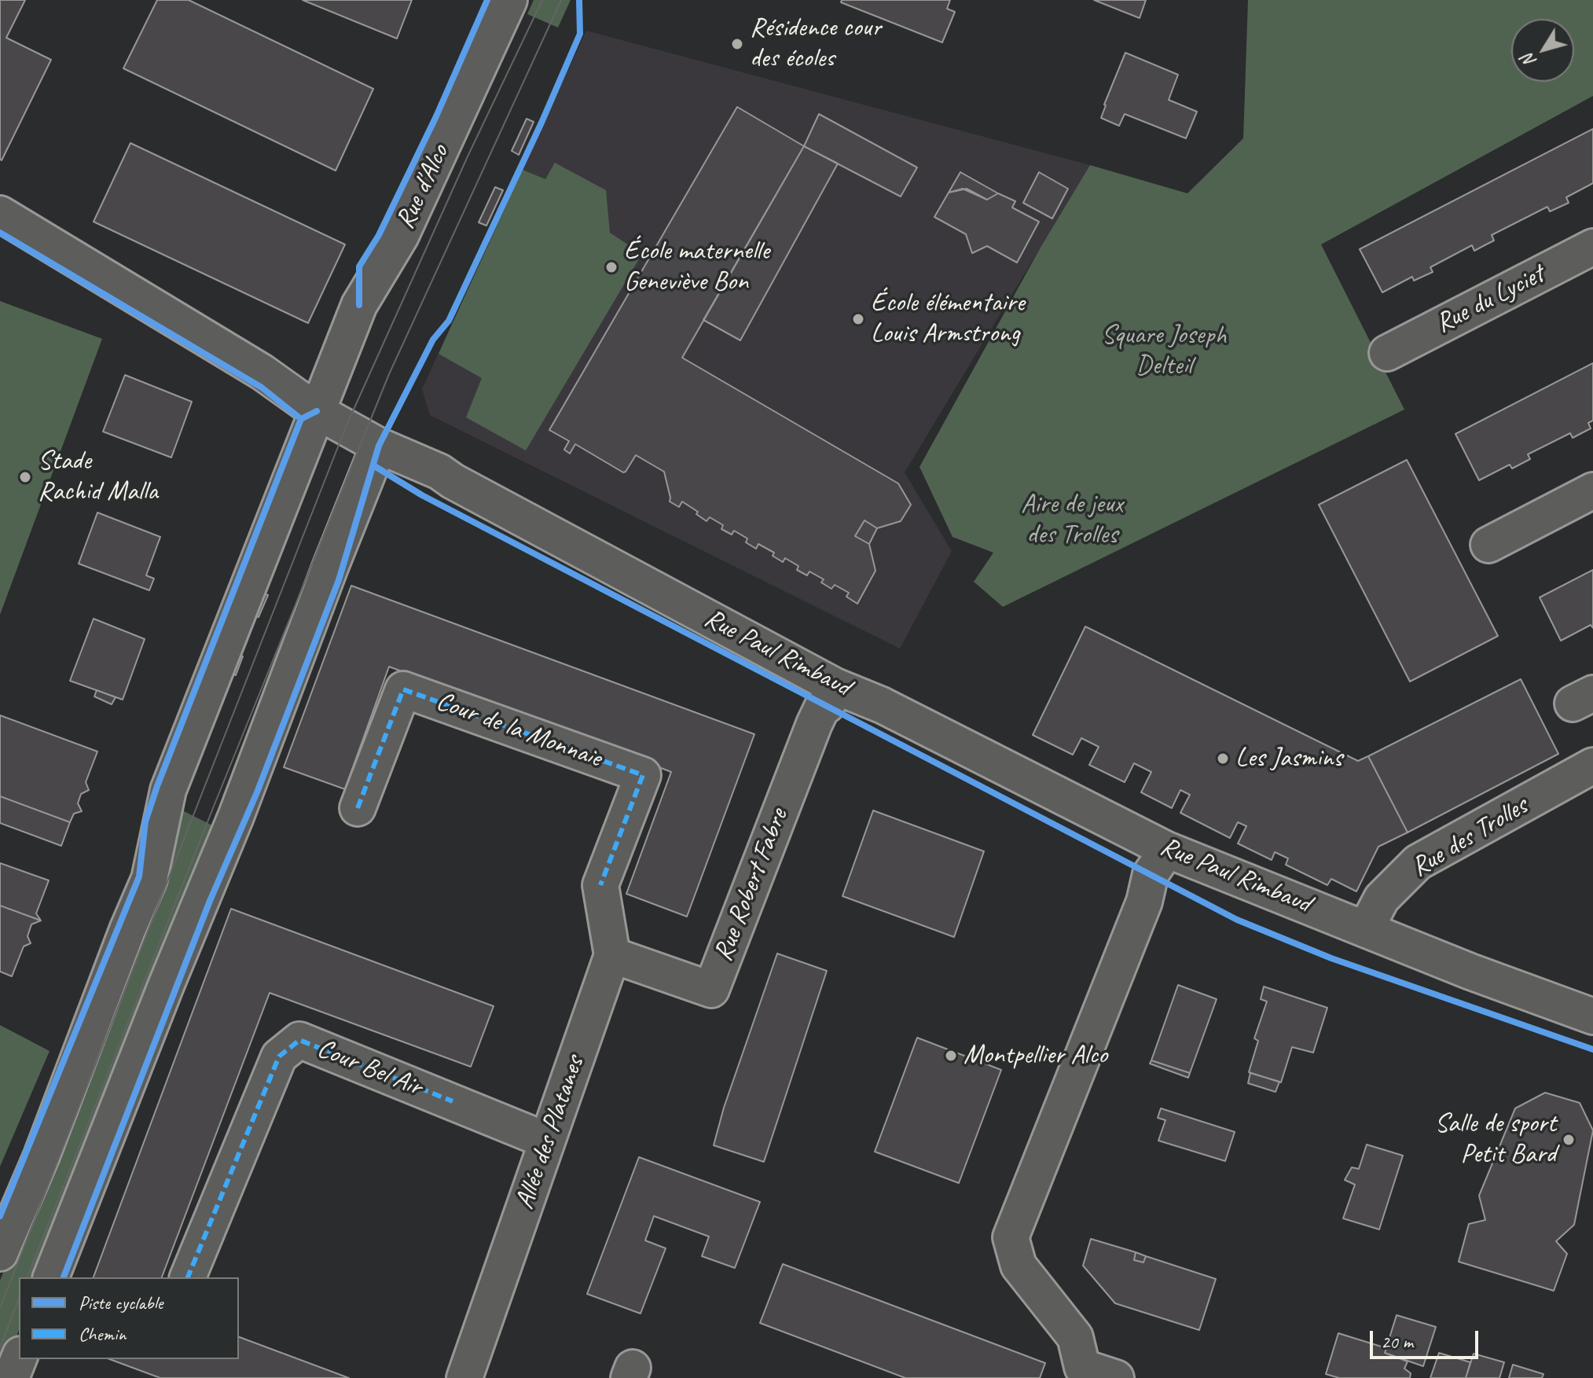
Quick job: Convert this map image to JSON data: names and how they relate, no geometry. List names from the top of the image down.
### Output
{
  "streets": {
    "street": [
      "Rue d'Alco",
      "Rue du Lyciet",
      "Rue Paul Rimbaud",
      "Cour de la Monnaie",
      "Rue des Trolles",
      "Rue Robert Fabre",
      "Cour Bel Air",
      "Allée des Platanes"
    ]
  },
  "crossings": [
    ["Rue d'Alco", "Rue Paul Rimbaud"],
    ["Rue Paul Rimbaud", "Rue des Trolles"],
    ["Rue Paul Rimbaud", "Rue Robert Fabre"],
    ["Cour de la Monnaie", "Allée des Platanes"],
    ["Rue Robert Fabre", "Allée des Platanes"],
    ["Cour Bel Air", "Allée des Platanes"]
  ],
  "parks": ["Square Joseph Delteil", "Aire de jeux des Trolles"],
  "places": [
    "Résidence cour des écoles",
    "École maternelle Geneviève Bon",
    "École élémentaire Louis Armstrong",
    "Stade Rachid Malla",
    "Les Jasmins",
    "Montpellier Alco",
    "Salle de sport Petit Bard"
  ],
  "legend": ["Piste cyclable", "Chemin"],
  "scale_bar": "20 m",
  "north": "bottom left"
}
